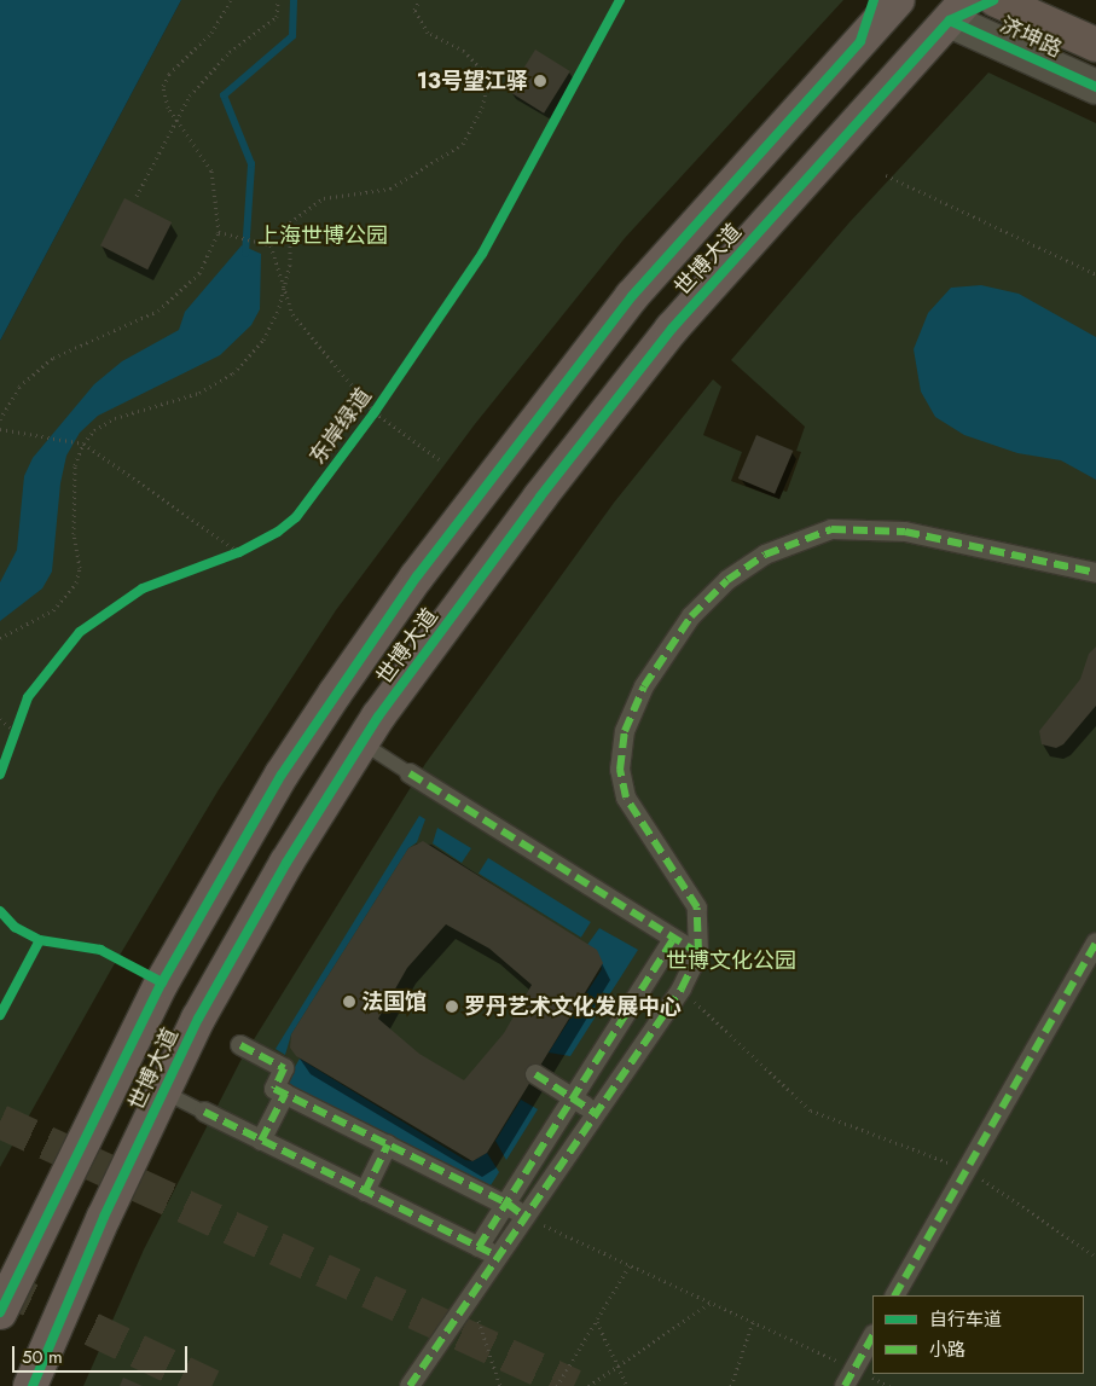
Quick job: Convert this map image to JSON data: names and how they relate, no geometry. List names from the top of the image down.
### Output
{
  "streets": {
    "main road": ["世博大道"],
    "street": ["济坤路"],
    "cycle path": ["东岸绿道"]
  },
  "crossings": [
    ["济坤路", "世博大道"]
  ],
  "parks": ["上海世博公园", "世博文化公园"],
  "places": ["13号望江驿", "法国馆", "罗丹艺术文化发展中心"],
  "legend": ["自行车道", "小路"],
  "scale_bar": "50 m"
}
